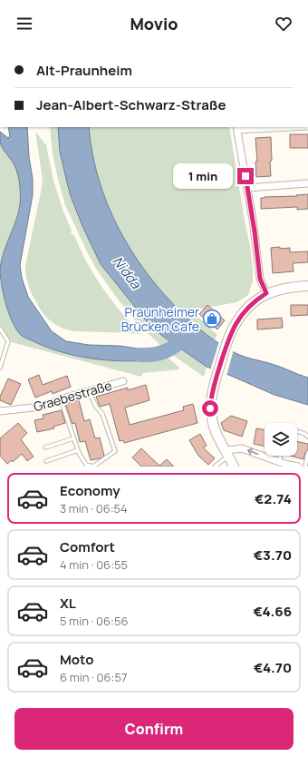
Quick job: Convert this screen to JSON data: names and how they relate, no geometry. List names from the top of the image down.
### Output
{
  "streets": {
    "street": ["Graebestraße"]
  },
  "water": ["Nidda"],
  "places": {
    "shop": ["Praunheimer Brücken Cafe"]
  },
  "page": {
    "header": "Movio",
    "banner": ["Alt-Praunheim", "Jean-Albert-Schwarz-Straße"],
    "bubble": "1 min",
    "list": [
      {
        "name": "Economy",
        "note": "3 min · 06:54",
        "value": "€2.74"
      },
      {
        "name": "Comfort",
        "note": "4 min · 06:55",
        "value": "€3.70"
      },
      {
        "name": "XL",
        "note": "5 min · 06:56",
        "value": "€4.66"
      },
      {
        "name": "Moto",
        "note": "6 min · 06:57",
        "value": "€4.70"
      }
    ],
    "buttons": "Confirm"
  }
}
